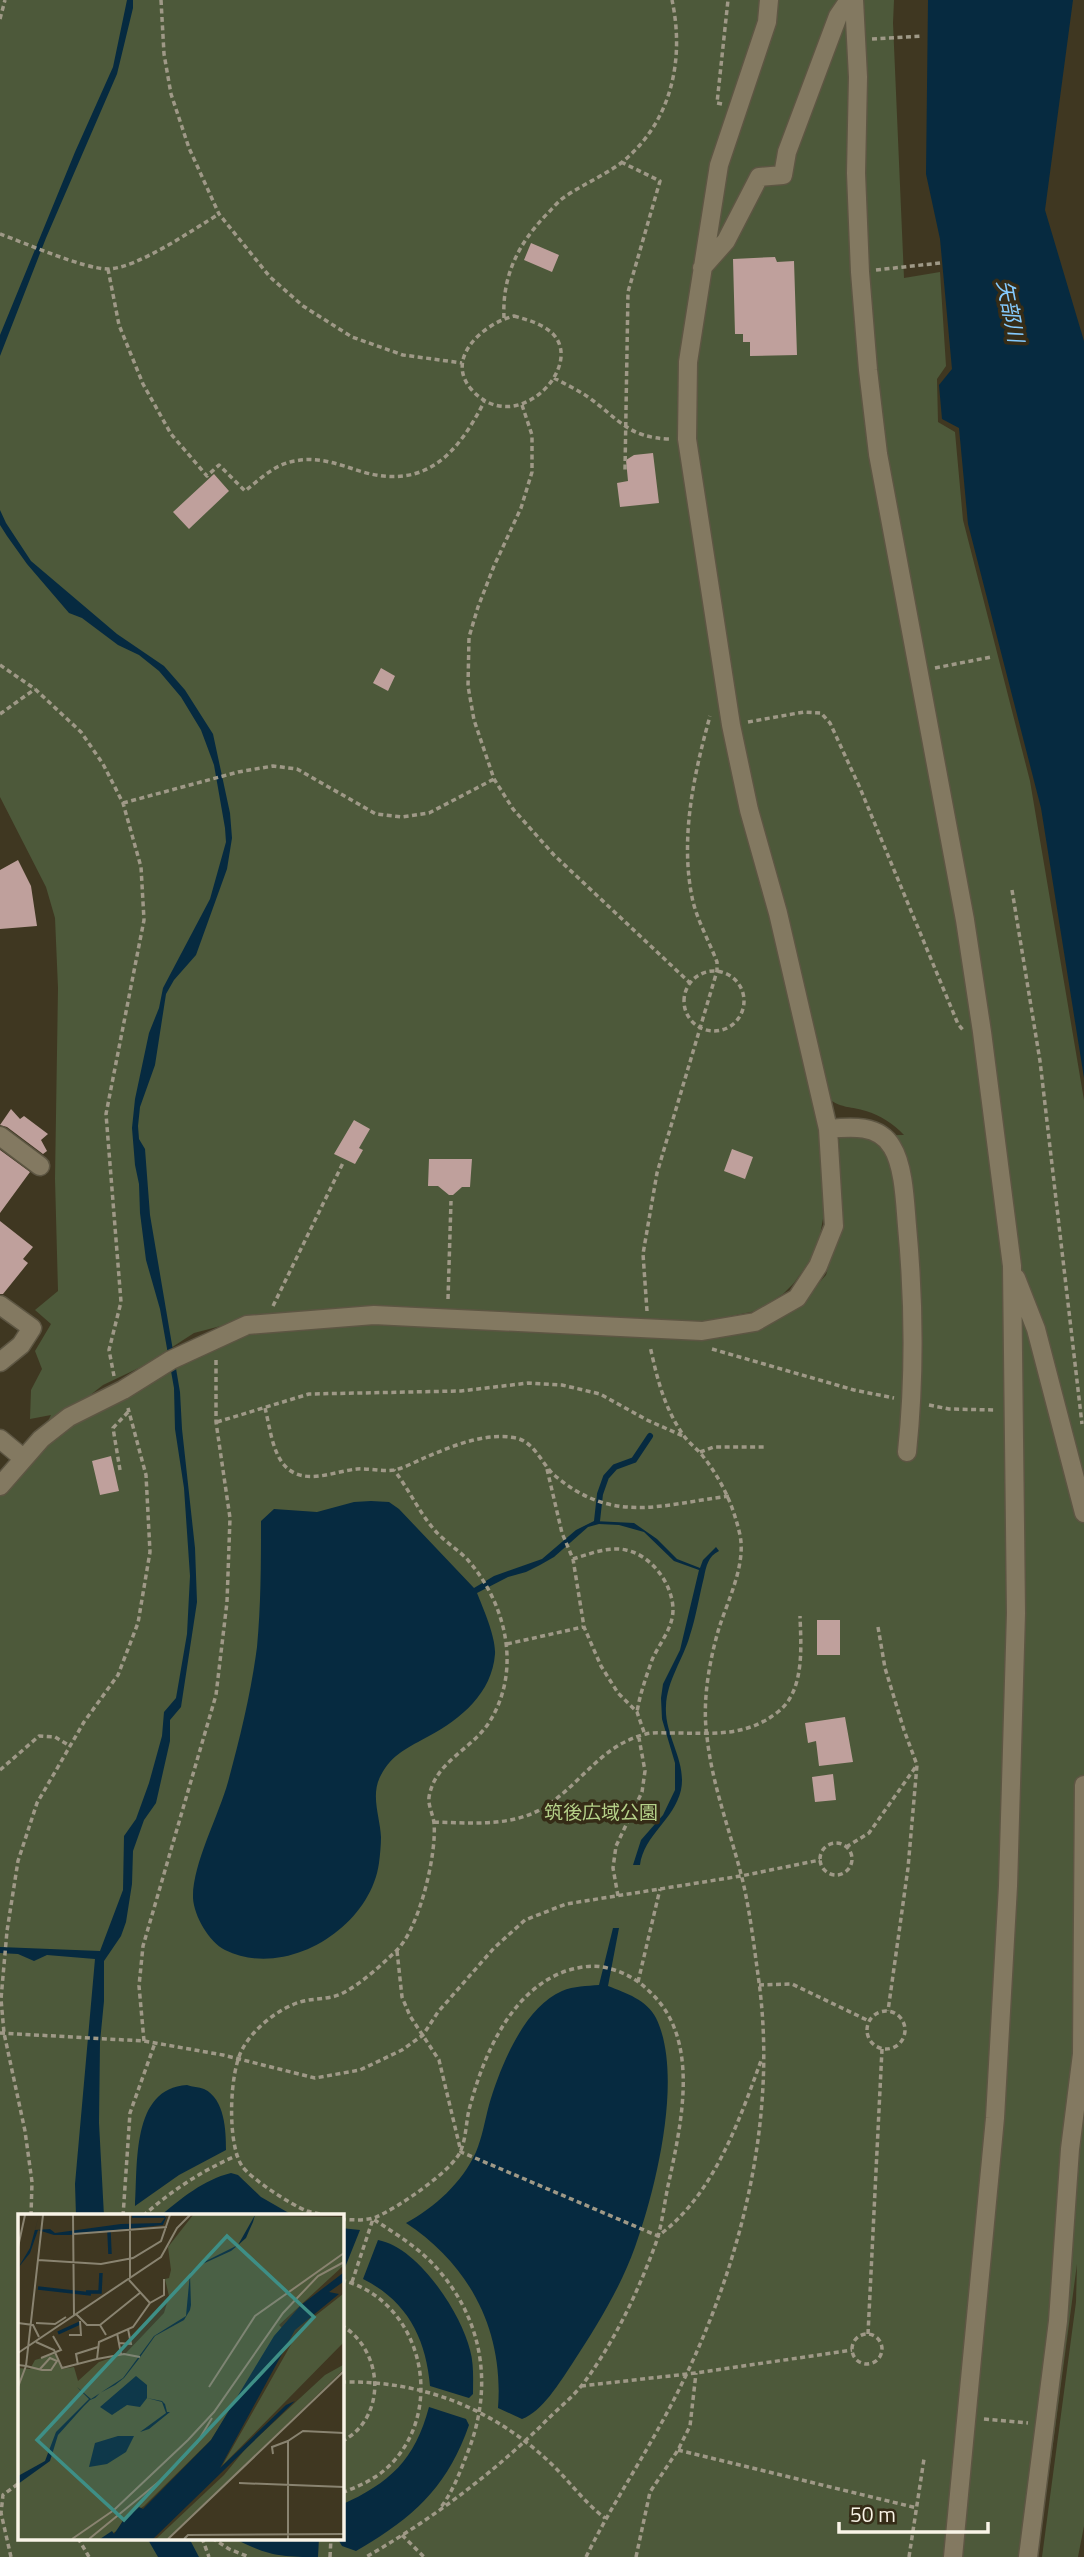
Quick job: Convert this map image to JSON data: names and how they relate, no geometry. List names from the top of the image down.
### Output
{
  "water": ["矢部川"],
  "parks": ["筑後広域公園"],
  "scale_bar": "50 m"
}
